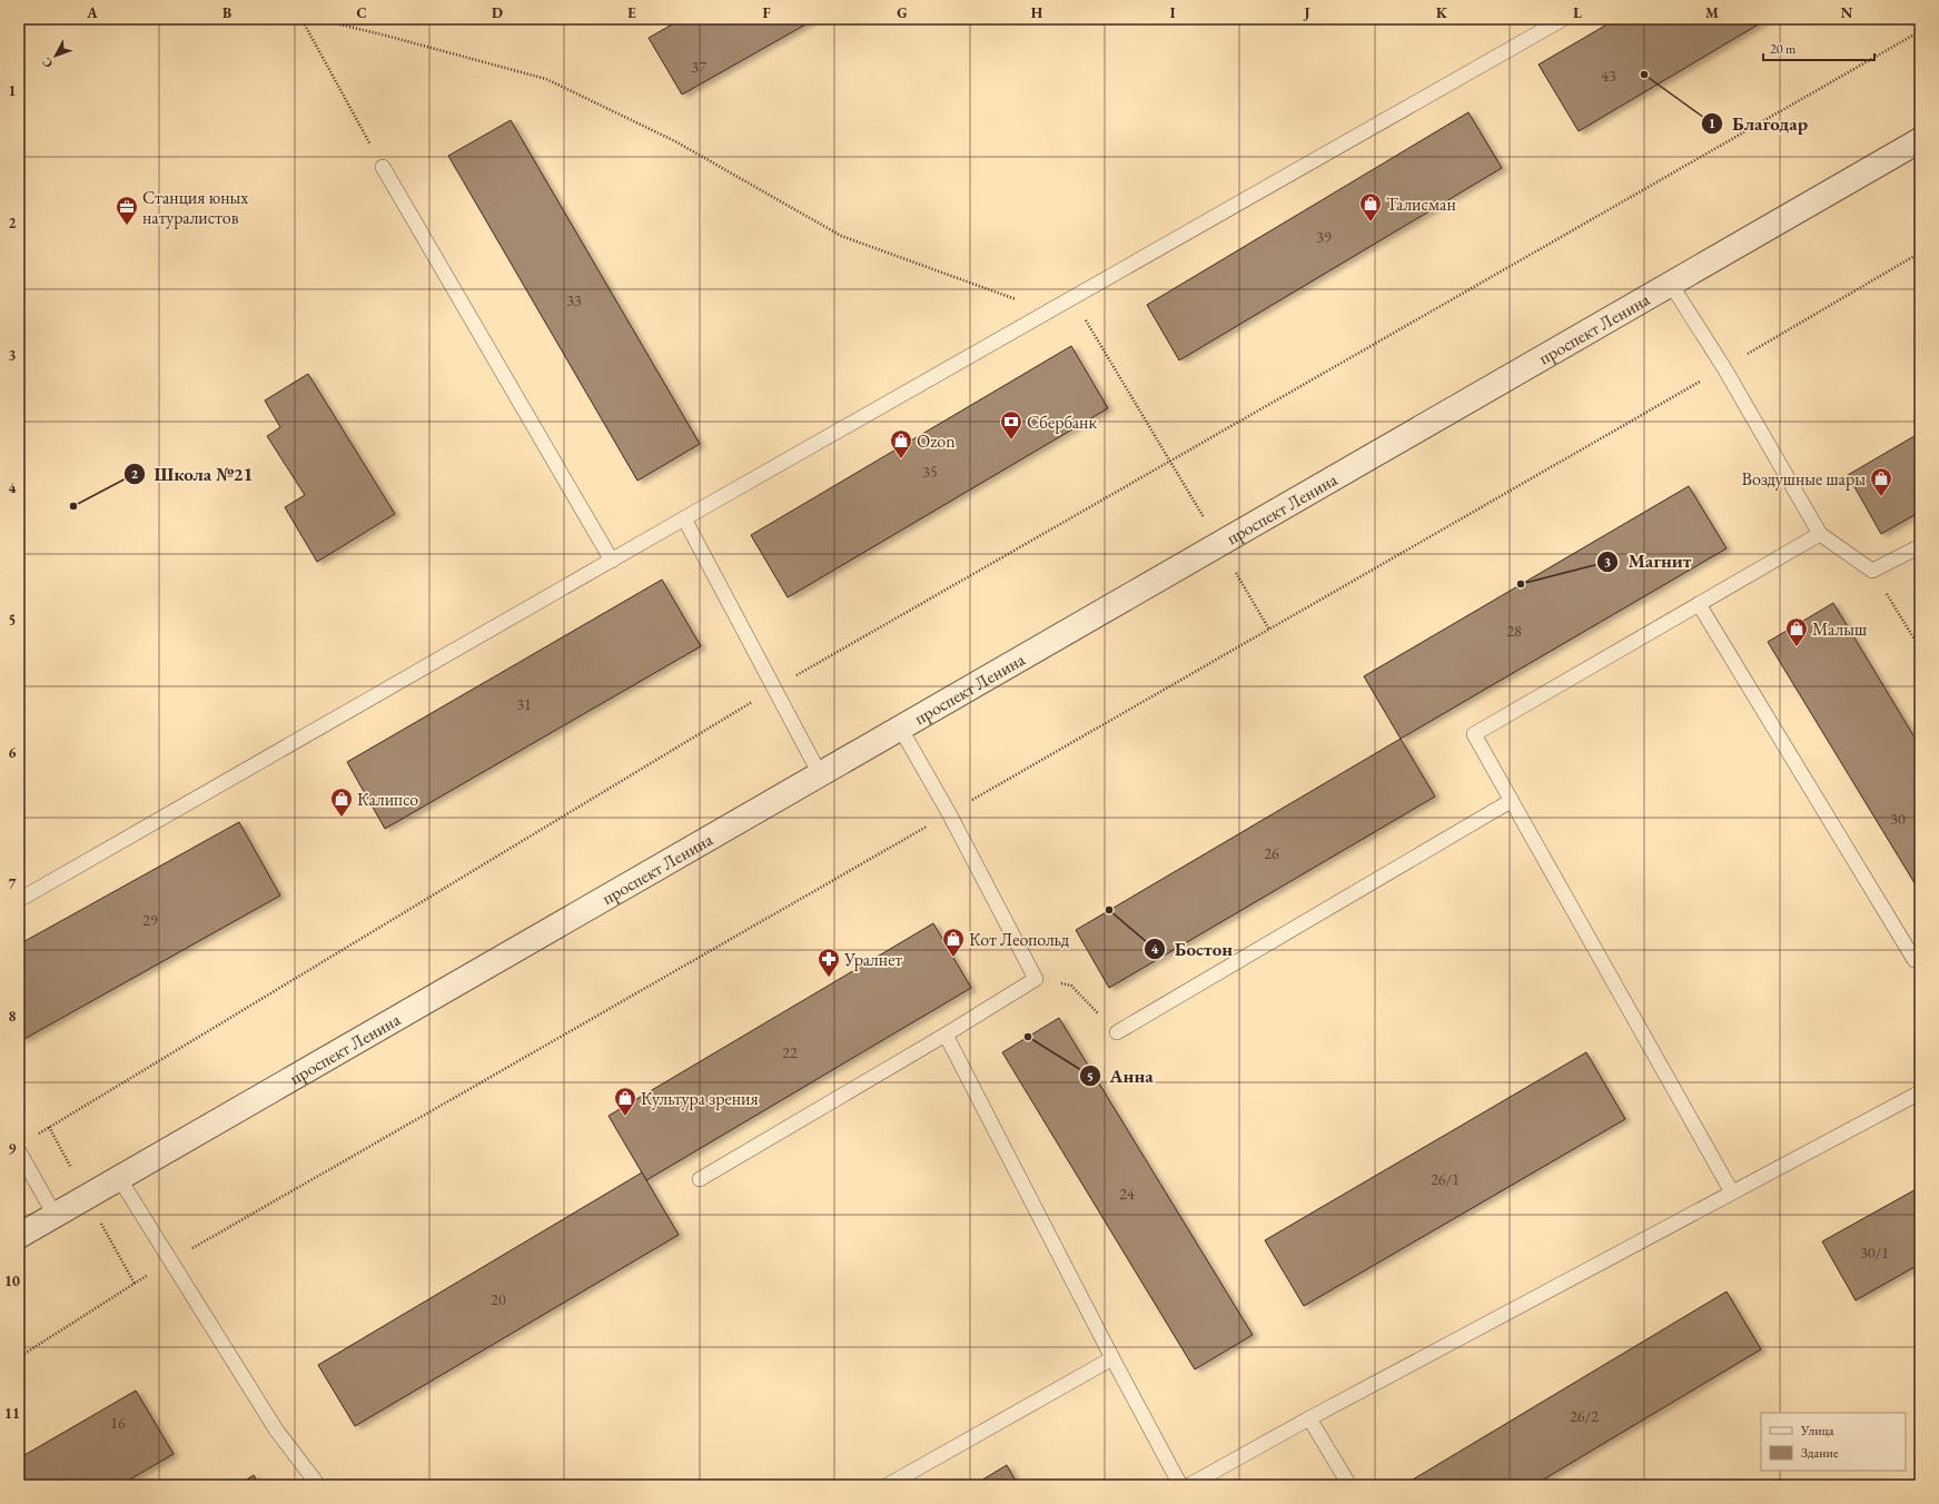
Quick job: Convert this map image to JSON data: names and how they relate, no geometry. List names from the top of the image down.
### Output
{
  "streets": {
    "street": ["проспект Ленина"]
  },
  "places": {
    "other": [
      "Благодар",
      "Школа №21",
      "Магнит",
      "Бостон",
      "Анна"
    ],
    "shop": [
      "Талисман",
      "Ozon",
      "Воздушные шары",
      "Малыш",
      "Калипсо",
      "Кот Леопольд",
      "Культура зрения"
    ],
    "office": ["Станция юных натуралистов"],
    "bank": ["Сбербанк"],
    "pharmacy": ["Уралнет"]
  },
  "house_numbers": [
    "37",
    "43",
    "39",
    "33",
    "35",
    "28",
    "31",
    "30",
    "26",
    "29",
    "22",
    "26/1",
    "24",
    "30/1",
    "20",
    "26/2",
    "16"
  ],
  "legend": ["Улица", "Здание"],
  "scale_bar": "20 m",
  "north": "bottom left",
  "grid": {
    "columns": [
      "A",
      "B",
      "C",
      "D",
      "E",
      "F",
      "G",
      "H",
      "I",
      "J",
      "K",
      "L",
      "M",
      "N"
    ],
    "rows": [
      "1",
      "2",
      "3",
      "4",
      "5",
      "6",
      "7",
      "8",
      "9",
      "10",
      "11"
    ]
  }
}
